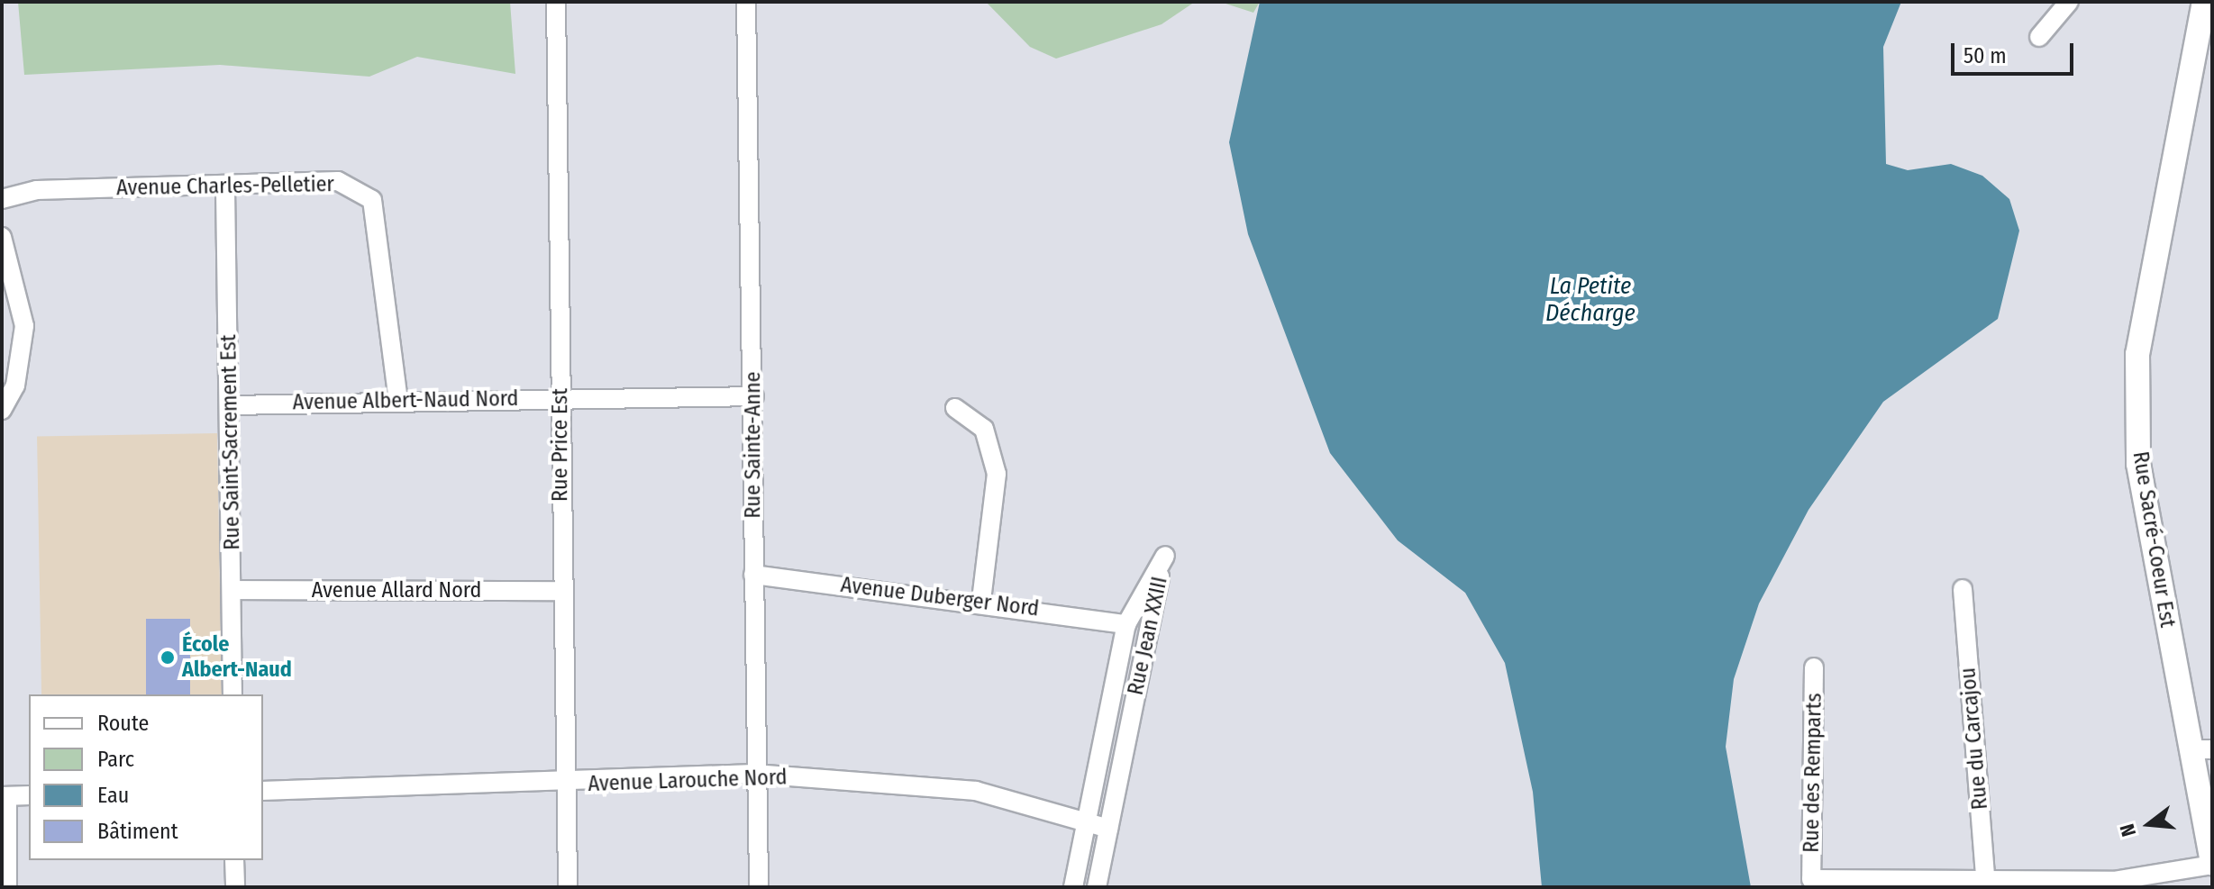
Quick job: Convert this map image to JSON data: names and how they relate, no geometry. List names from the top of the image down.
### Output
{
  "streets": {
    "street": [
      "Avenue Charles-Pelletier",
      "Avenue Albert-Naud Nord",
      "Rue Saint-Sacrement Est",
      "Rue Price Est",
      "Rue Sainte-Anne",
      "Rue Sacré-Coeur Est",
      "Avenue Allard Nord",
      "Avenue Duberger Nord",
      "Rue Jean XXIII",
      "Rue du Carcajou",
      "Rue des Remparts",
      "Avenue Larouche Nord"
    ]
  },
  "crossings": [
    ["Avenue Charles-Pelletier", "Avenue Albert-Naud Nord"],
    ["Avenue Charles-Pelletier", "Rue Saint-Sacrement Est"],
    ["Avenue Albert-Naud Nord", "Rue Saint-Sacrement Est"],
    ["Avenue Albert-Naud Nord", "Rue Price Est"],
    ["Avenue Albert-Naud Nord", "Rue Sainte-Anne"],
    ["Rue Saint-Sacrement Est", "Avenue Allard Nord"],
    ["Rue Price Est", "Avenue Allard Nord"],
    ["Rue Price Est", "Avenue Larouche Nord"],
    ["Rue Sainte-Anne", "Avenue Duberger Nord"],
    ["Rue Sainte-Anne", "Avenue Larouche Nord"],
    ["Avenue Duberger Nord", "Rue Jean XXIII"],
    ["Rue Jean XXIII", "Avenue Larouche Nord"],
    ["Rue du Carcajou", "Rue des Remparts"]
  ],
  "water": ["La Petite Décharge"],
  "places": ["École Albert-Naud"],
  "legend": [
    "Route",
    "Parc",
    "Eau",
    "Bâtiment"
  ],
  "scale_bar": "50 m",
  "north": "left"
}
